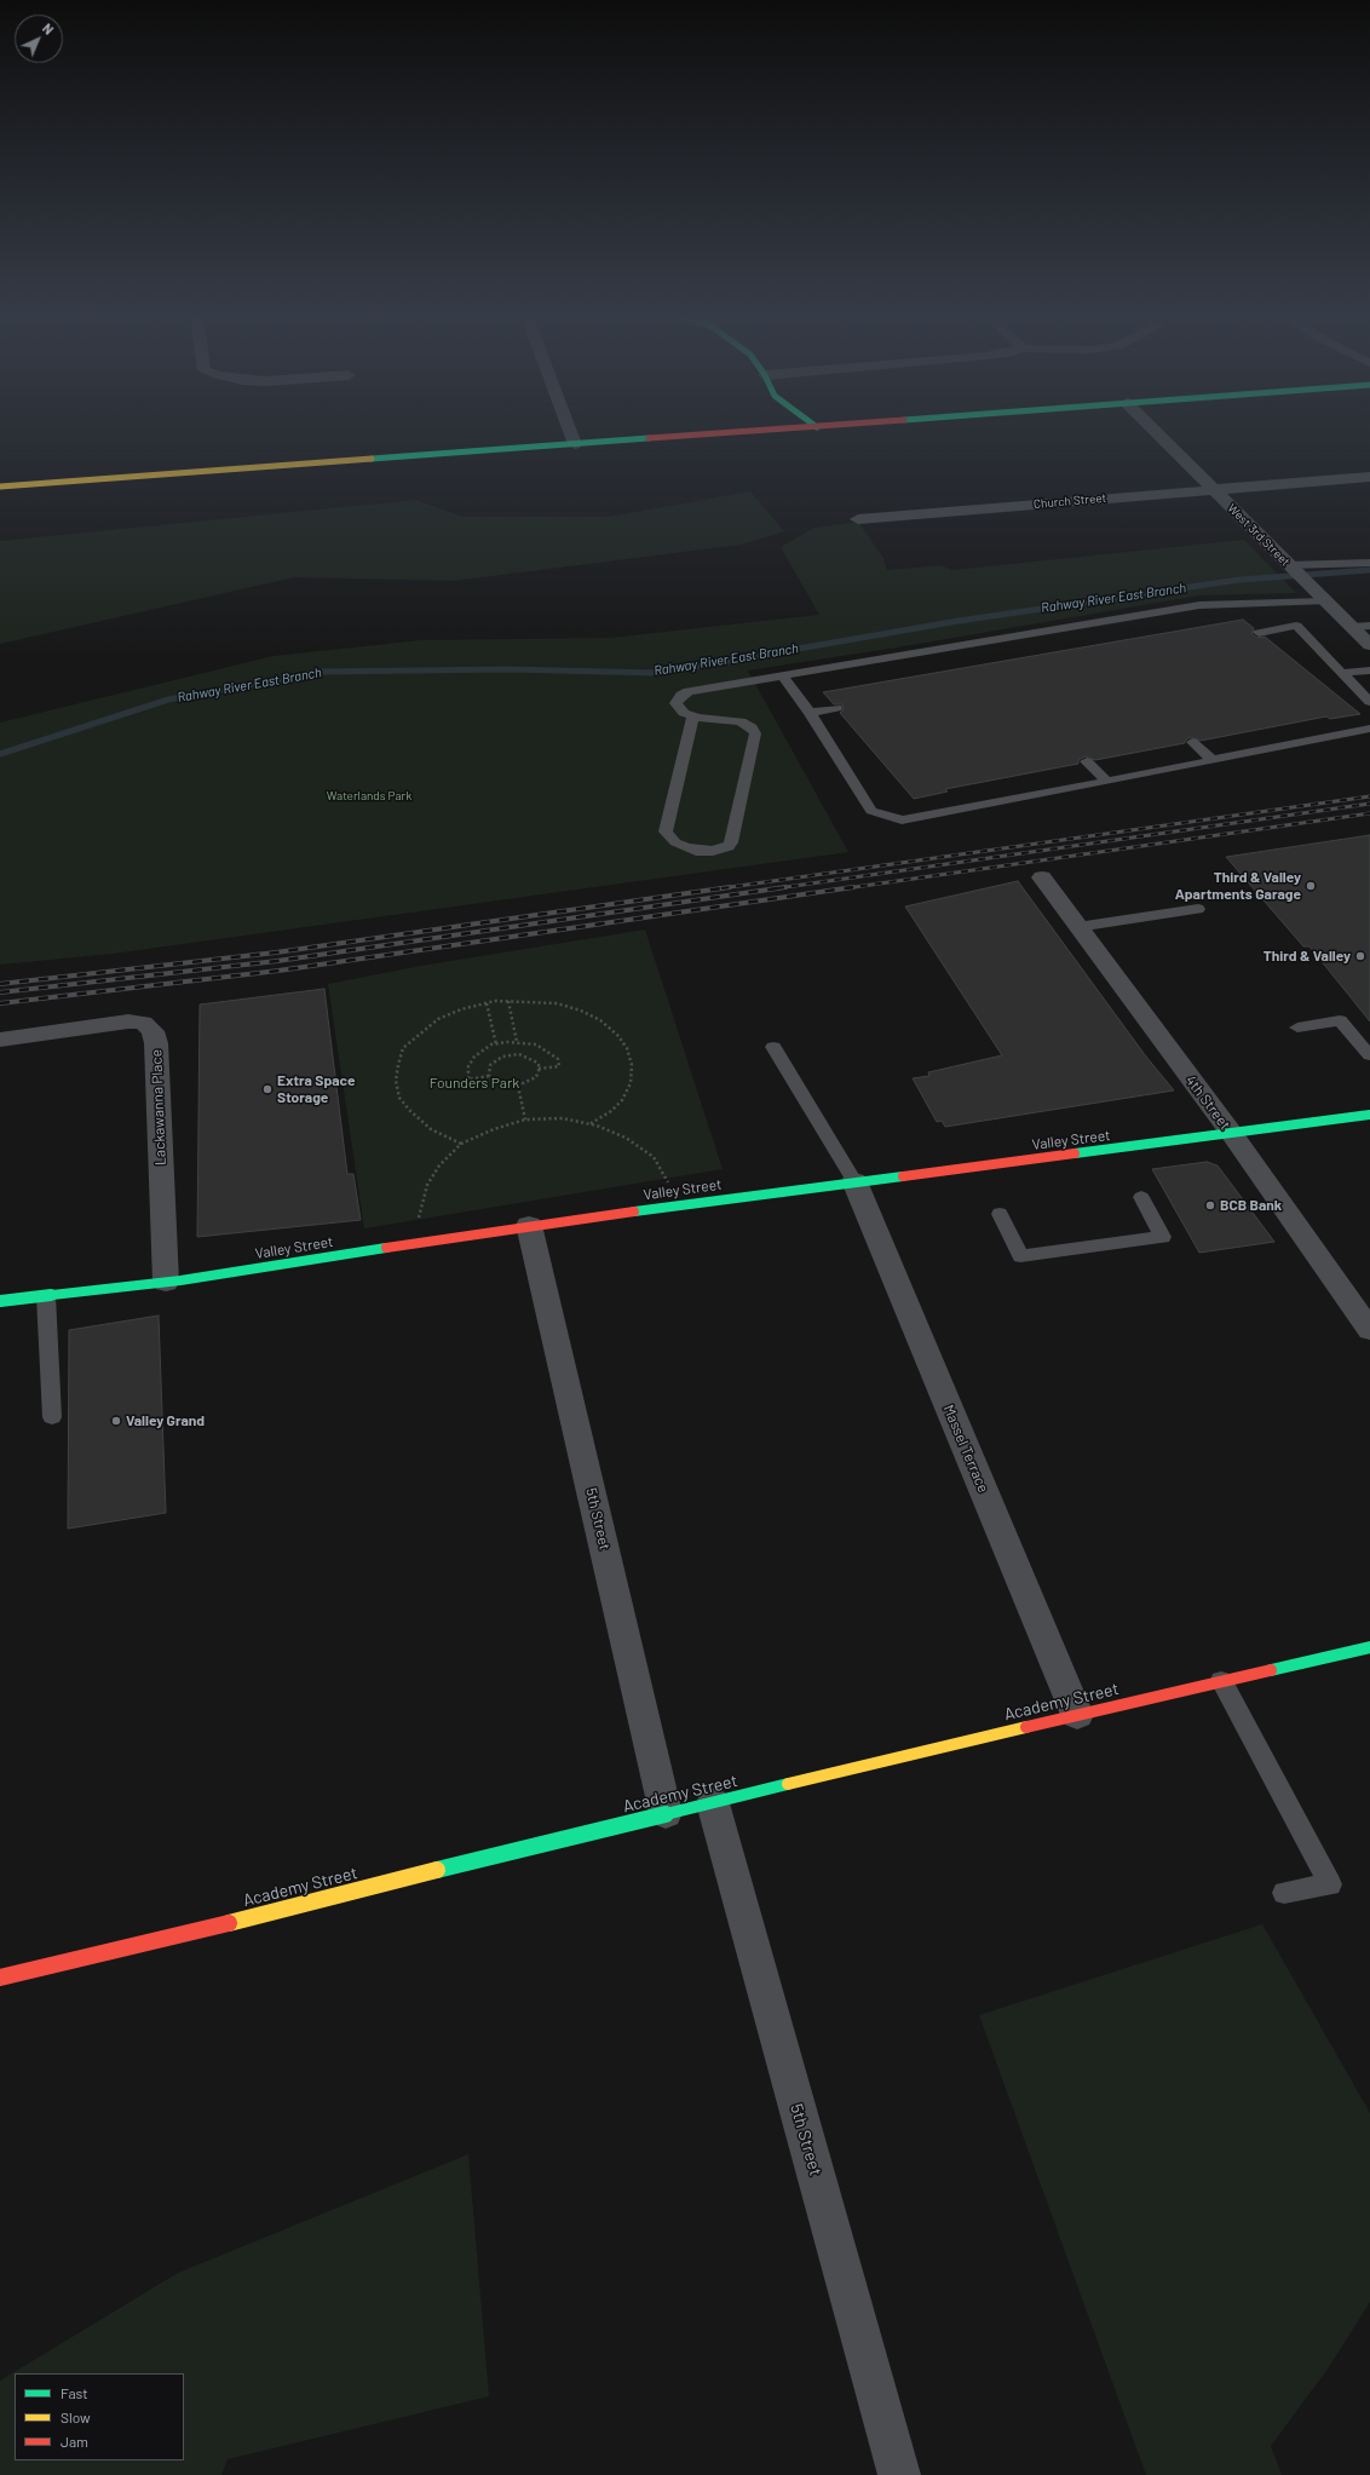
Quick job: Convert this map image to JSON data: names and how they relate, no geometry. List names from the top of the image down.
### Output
{
  "streets": {
    "street": [
      "Church Street",
      "West 3rd Street",
      "4th Street",
      "Lackawanna Place",
      "Valley Street",
      "Massel Terrace",
      "5th Street",
      "Academy Street"
    ]
  },
  "crossings": [
    ["Church Street", "West 3rd Street"],
    ["4th Street", "Valley Street"],
    ["Lackawanna Place", "Valley Street"],
    ["Valley Street", "Massel Terrace"],
    ["Valley Street", "5th Street"],
    ["Massel Terrace", "Academy Street"],
    ["5th Street", "Academy Street"]
  ],
  "water": ["Rahway River East Branch"],
  "parks": ["Waterlands Park", "Founders Park"],
  "places": [
    "Third & Valley Apartments Garage",
    "Third & Valley",
    "Extra Space Storage",
    "BCB Bank",
    "Valley Grand"
  ],
  "legend": ["Fast", "Slow", "Jam"],
  "north": "top right"
}
